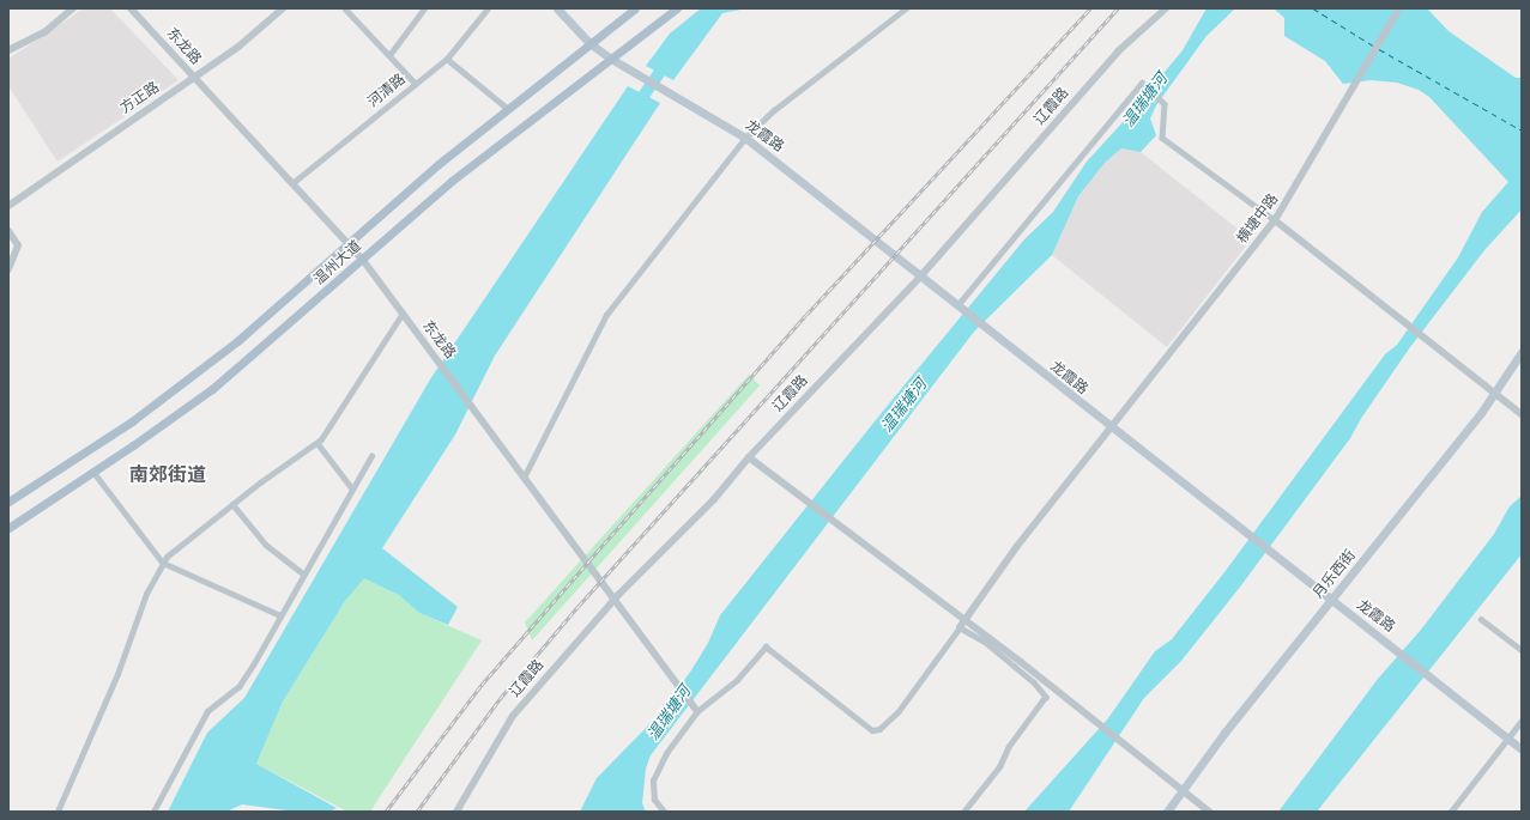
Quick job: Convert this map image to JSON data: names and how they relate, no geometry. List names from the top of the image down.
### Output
{
  "streets": {
    "main road": ["龙霞路", "温州大道", "月乐西街"],
    "street": [
      "东龙路",
      "河清路",
      "方正路",
      "辽霞路",
      "横塘中路"
    ]
  },
  "crossings": [
    ["东龙路", "河清路"],
    ["东龙路", "方正路"],
    ["东龙路", "温州大道"],
    ["辽霞路", "龙霞路"],
    ["龙霞路", "横塘中路"],
    ["龙霞路", "温州大道"],
    ["龙霞路", "月乐西街"]
  ],
  "districts": ["南郊街道"],
  "water": ["温瑞塘河"]
}
